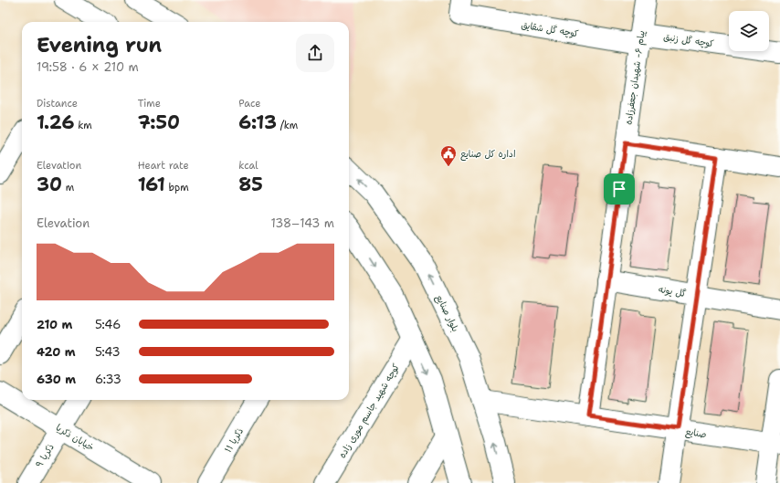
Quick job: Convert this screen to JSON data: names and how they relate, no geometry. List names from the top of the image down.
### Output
{
  "streets": {
    "street": [
      "کوچه گل شقایق",
      "کوچه گل زنبق",
      "پیام ۶- شهیدان جعفرزاده",
      "گل پونه",
      "بلوار صنایع",
      "کوچه شهید جاسم موری زاده",
      "صنایع",
      "خیابان ذکریا",
      "ذکریا ۱۱",
      "ذکریا ۹"
    ]
  },
  "crossings": [
    ["کوچه گل شقایق", "کوچه گل زنبق"],
    ["کوچه گل شقایق", "پیام ۶- شهیدان جعفرزاده"],
    ["کوچه گل زنبق", "پیام ۶- شهیدان جعفرزاده"],
    ["پیام ۶- شهیدان جعفرزاده", "گل پونه"],
    ["پیام ۶- شهیدان جعفرزاده", "صنایع"],
    ["بلوار صنایع", "صنایع"],
    ["خیابان ذکریا", "ذکریا ۹"]
  ],
  "places": {
    "public building": ["اداره کل صنایع"]
  },
  "page": {
    "heading": ["Evening run", "19:58 · 6 × 210 m"],
    "stats": [
      ["Distance", "1.26 km"],
      ["Time", "7:50"],
      ["Pace", "6:13 /km"],
      ["Elevation", "30 m"],
      ["Heart rate", "161 bpm"],
      ["kcal", "85"]
    ],
    "chart": ["Elevation", "138–143 m"],
    "list": [
      {
        "name": "210 m",
        "note": "5:46"
      },
      {
        "name": "420 m",
        "note": "5:43"
      },
      {
        "name": "630 m",
        "note": "6:33"
      }
    ]
  }
}
